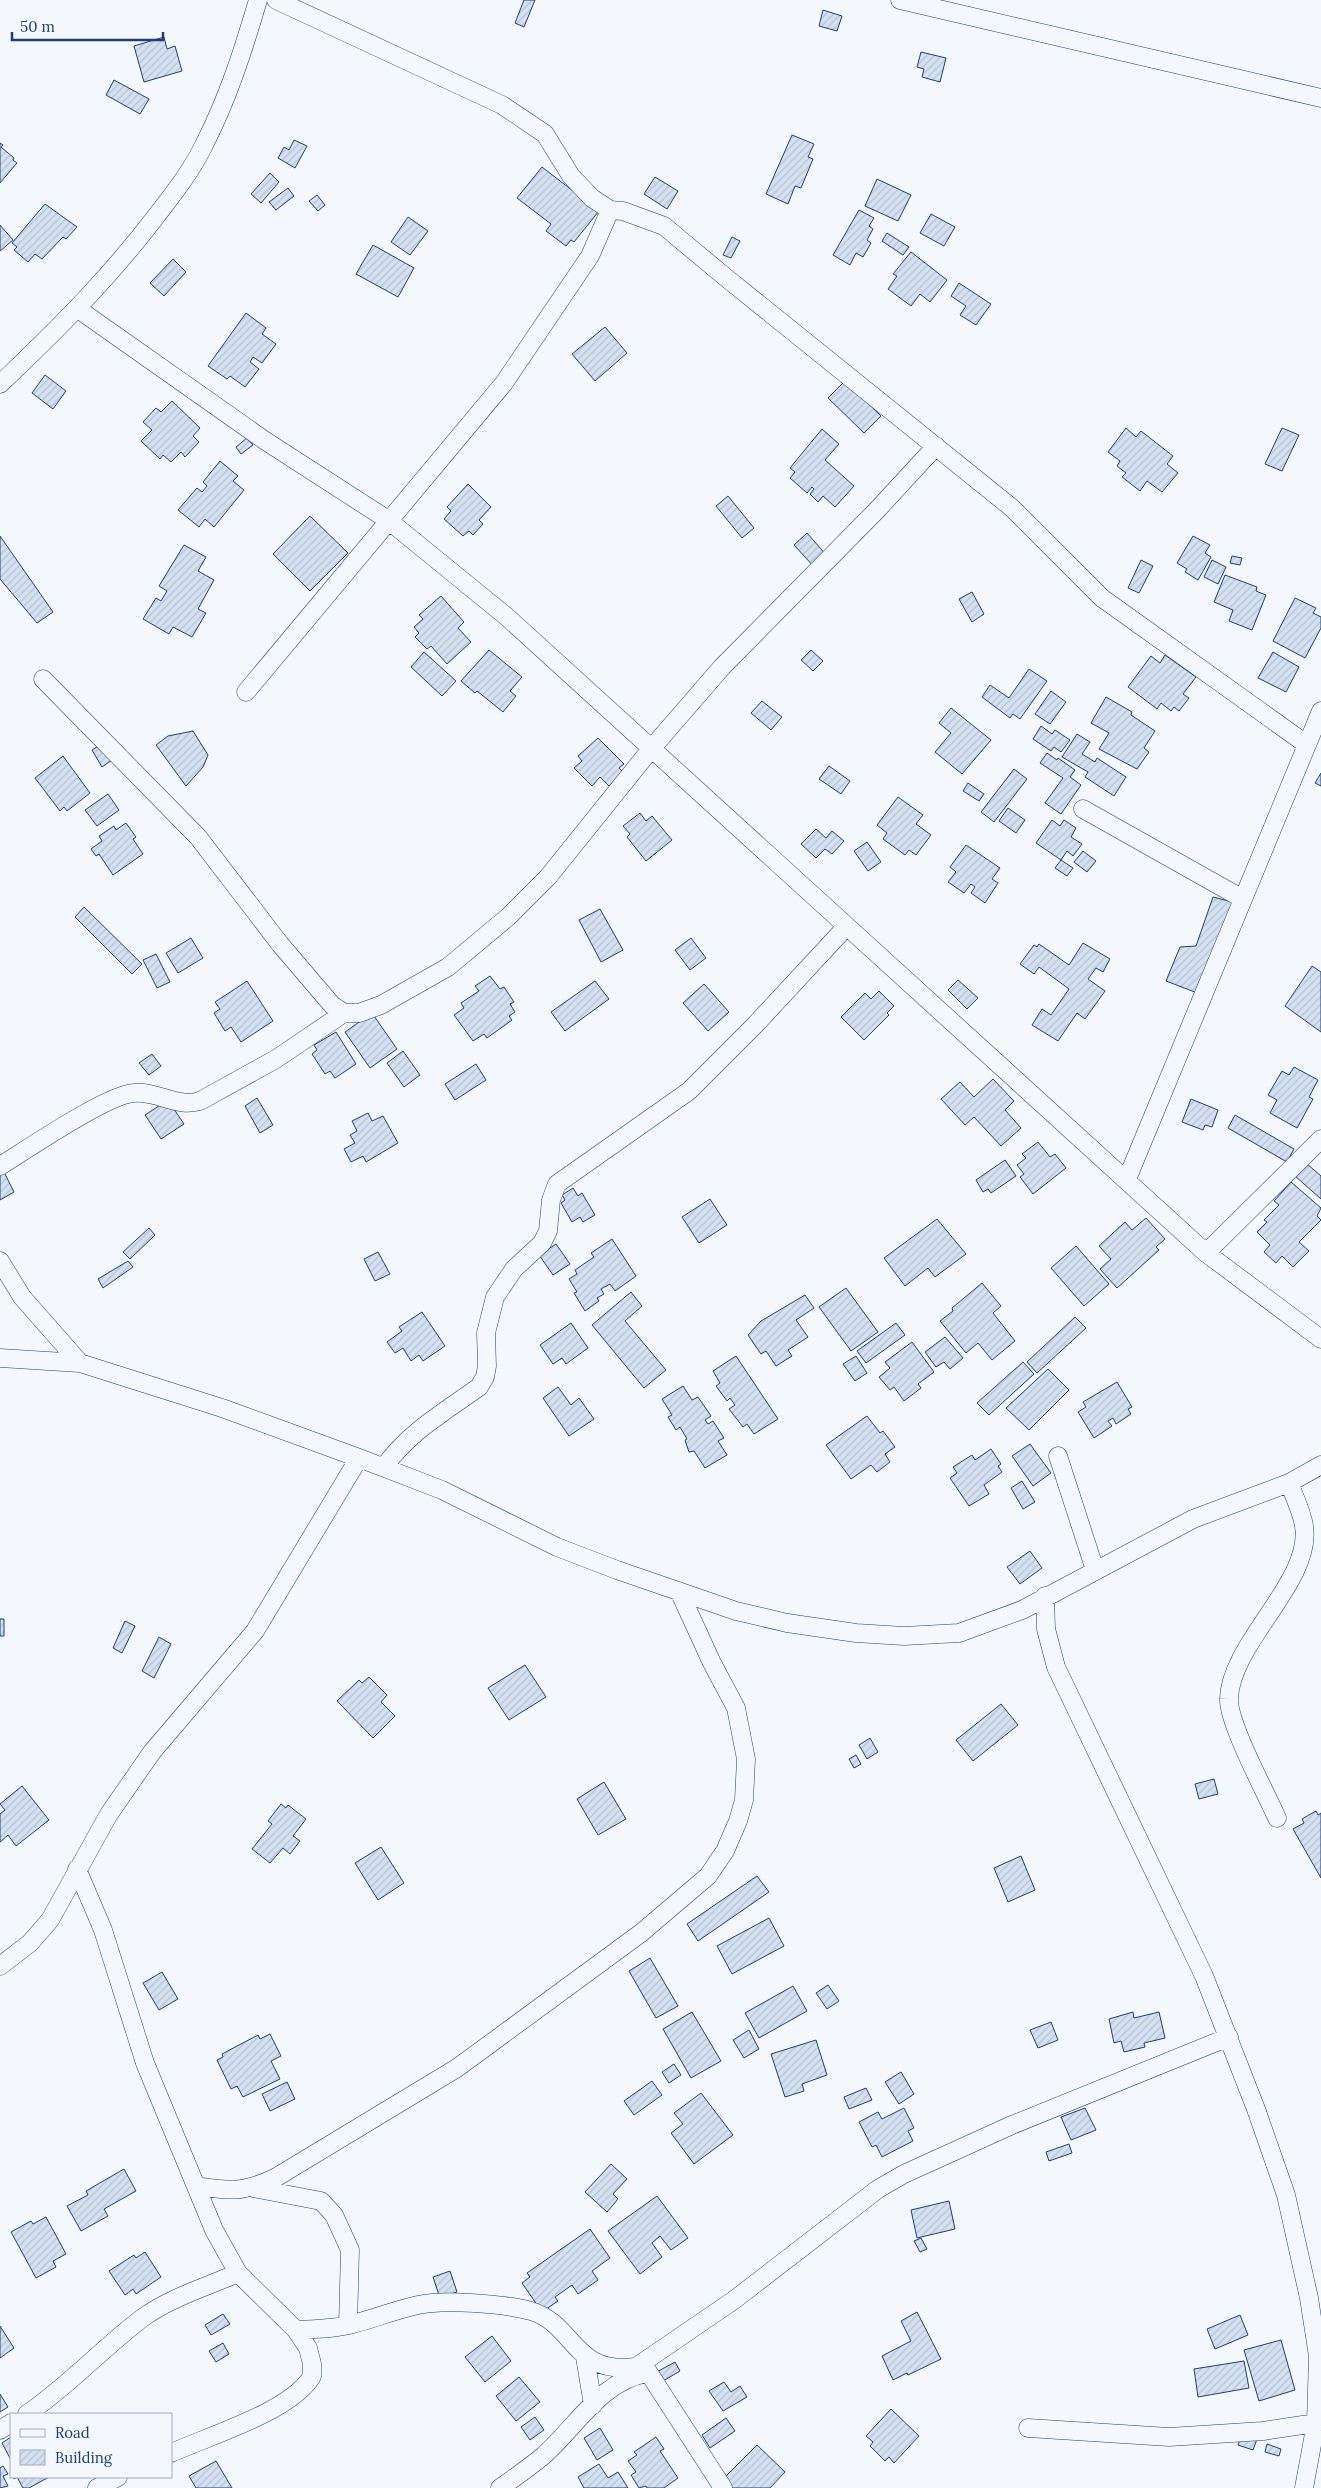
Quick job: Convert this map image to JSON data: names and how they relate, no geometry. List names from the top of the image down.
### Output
{
  "legend": ["Road", "Building"],
  "scale_bar": "50 m"
}
